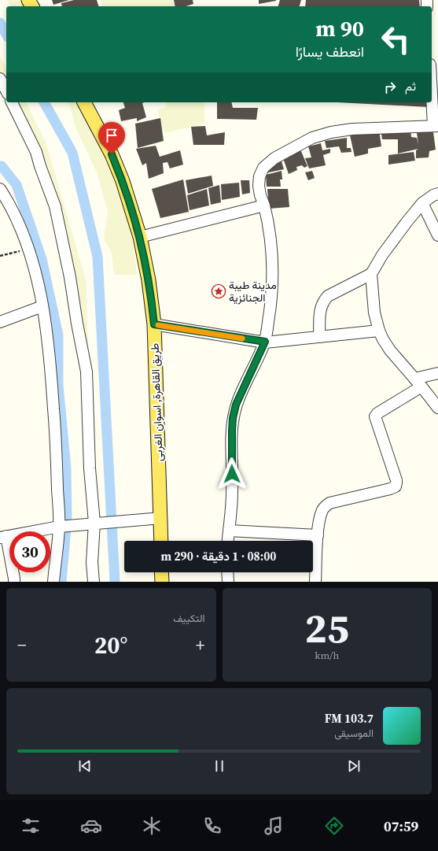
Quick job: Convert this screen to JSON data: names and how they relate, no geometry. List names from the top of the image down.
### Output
{
  "streets": {
    "main road": ["طريق القاهرة, اسوان الغربى"]
  },
  "places": {
    "place": ["مدينة طيبة الجنائزية"]
  },
  "page": {
    "turn": ["90 m", "انعطف يسارًا"],
    "then": "ثم",
    "limit": "30",
    "trip": "08:00 · 1 دقيقة · 290 m",
    "tile": [
      ["25", "km/h"],
      "التكييف"
    ],
    "heat": ["−", "20°", "+"],
    "song": ["103.7 FM", "الموسيقى"],
    "tabs": "07:59"
  }
}
